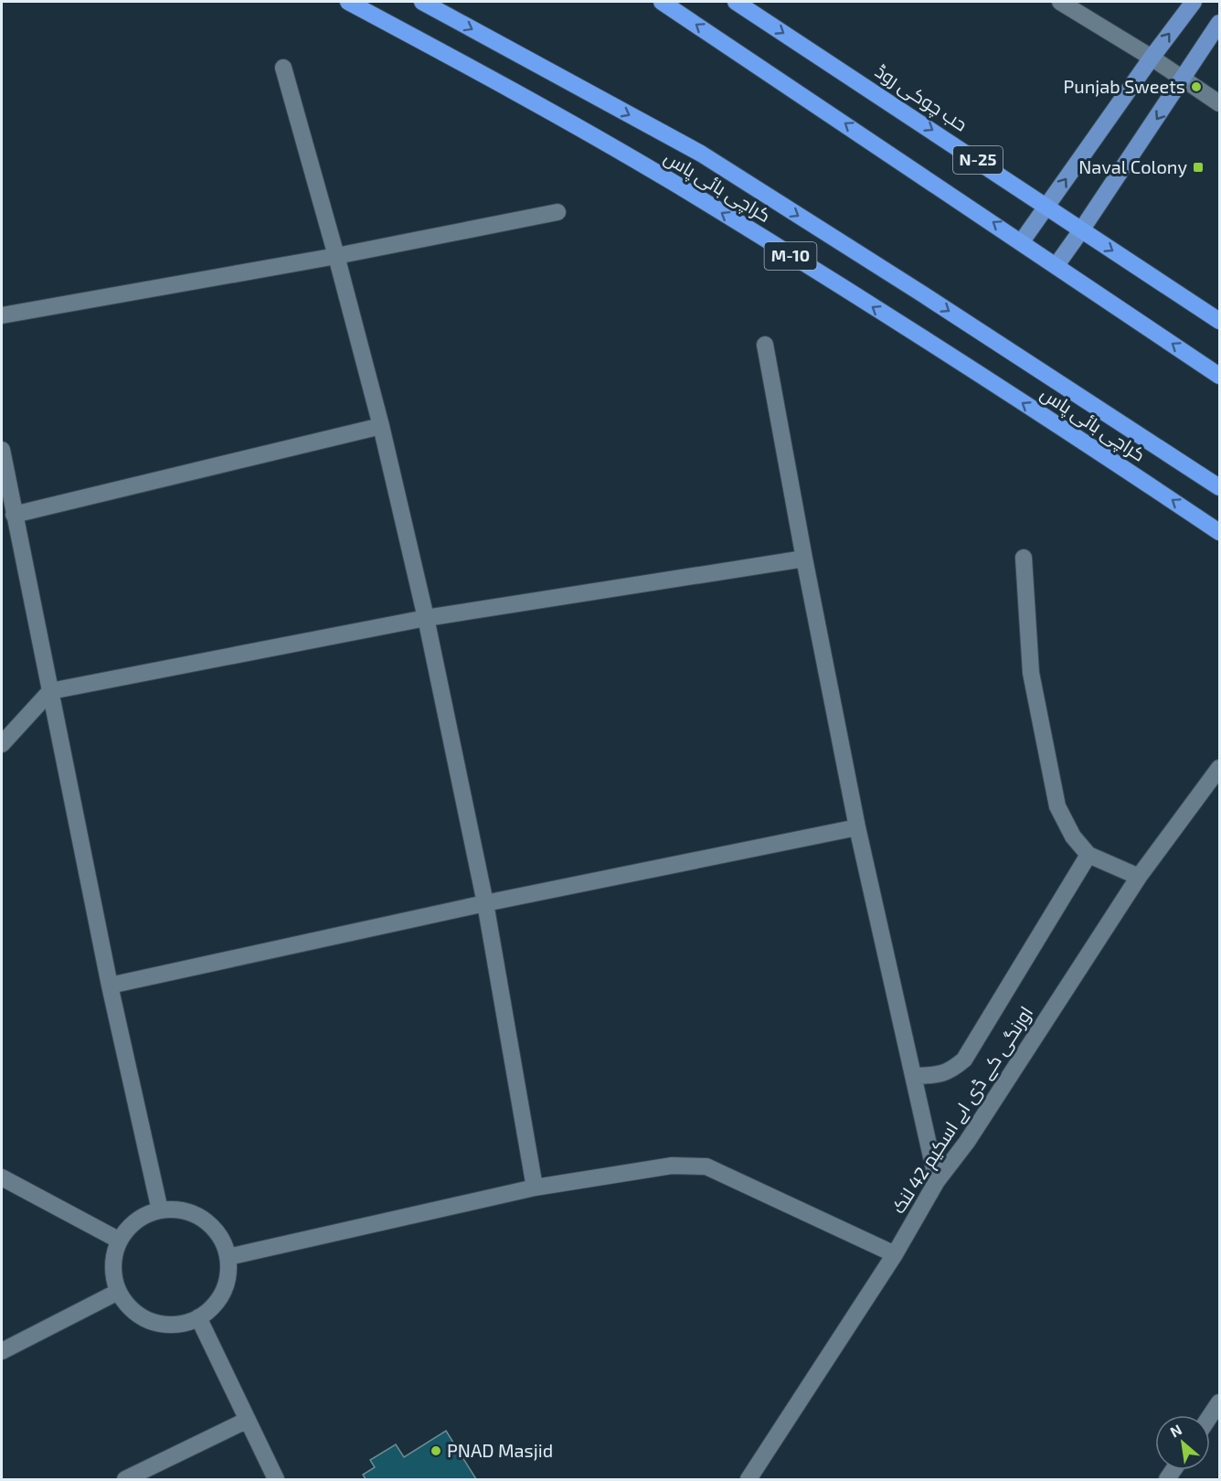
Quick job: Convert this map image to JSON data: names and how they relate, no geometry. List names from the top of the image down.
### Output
{
  "streets": {
    "highway": [
      "حب چوکی روڈ",
      "N-25",
      "کراچی بائی پاس",
      "M-10"
    ],
    "street": ["اورنگی کے ڈی اے اسکیم 42 لنک"]
  },
  "places": {
    "other": ["Punjab Sweets", "PNAD Masjid"],
    "transit": ["Naval Colony"]
  },
  "north": "top left"
}
